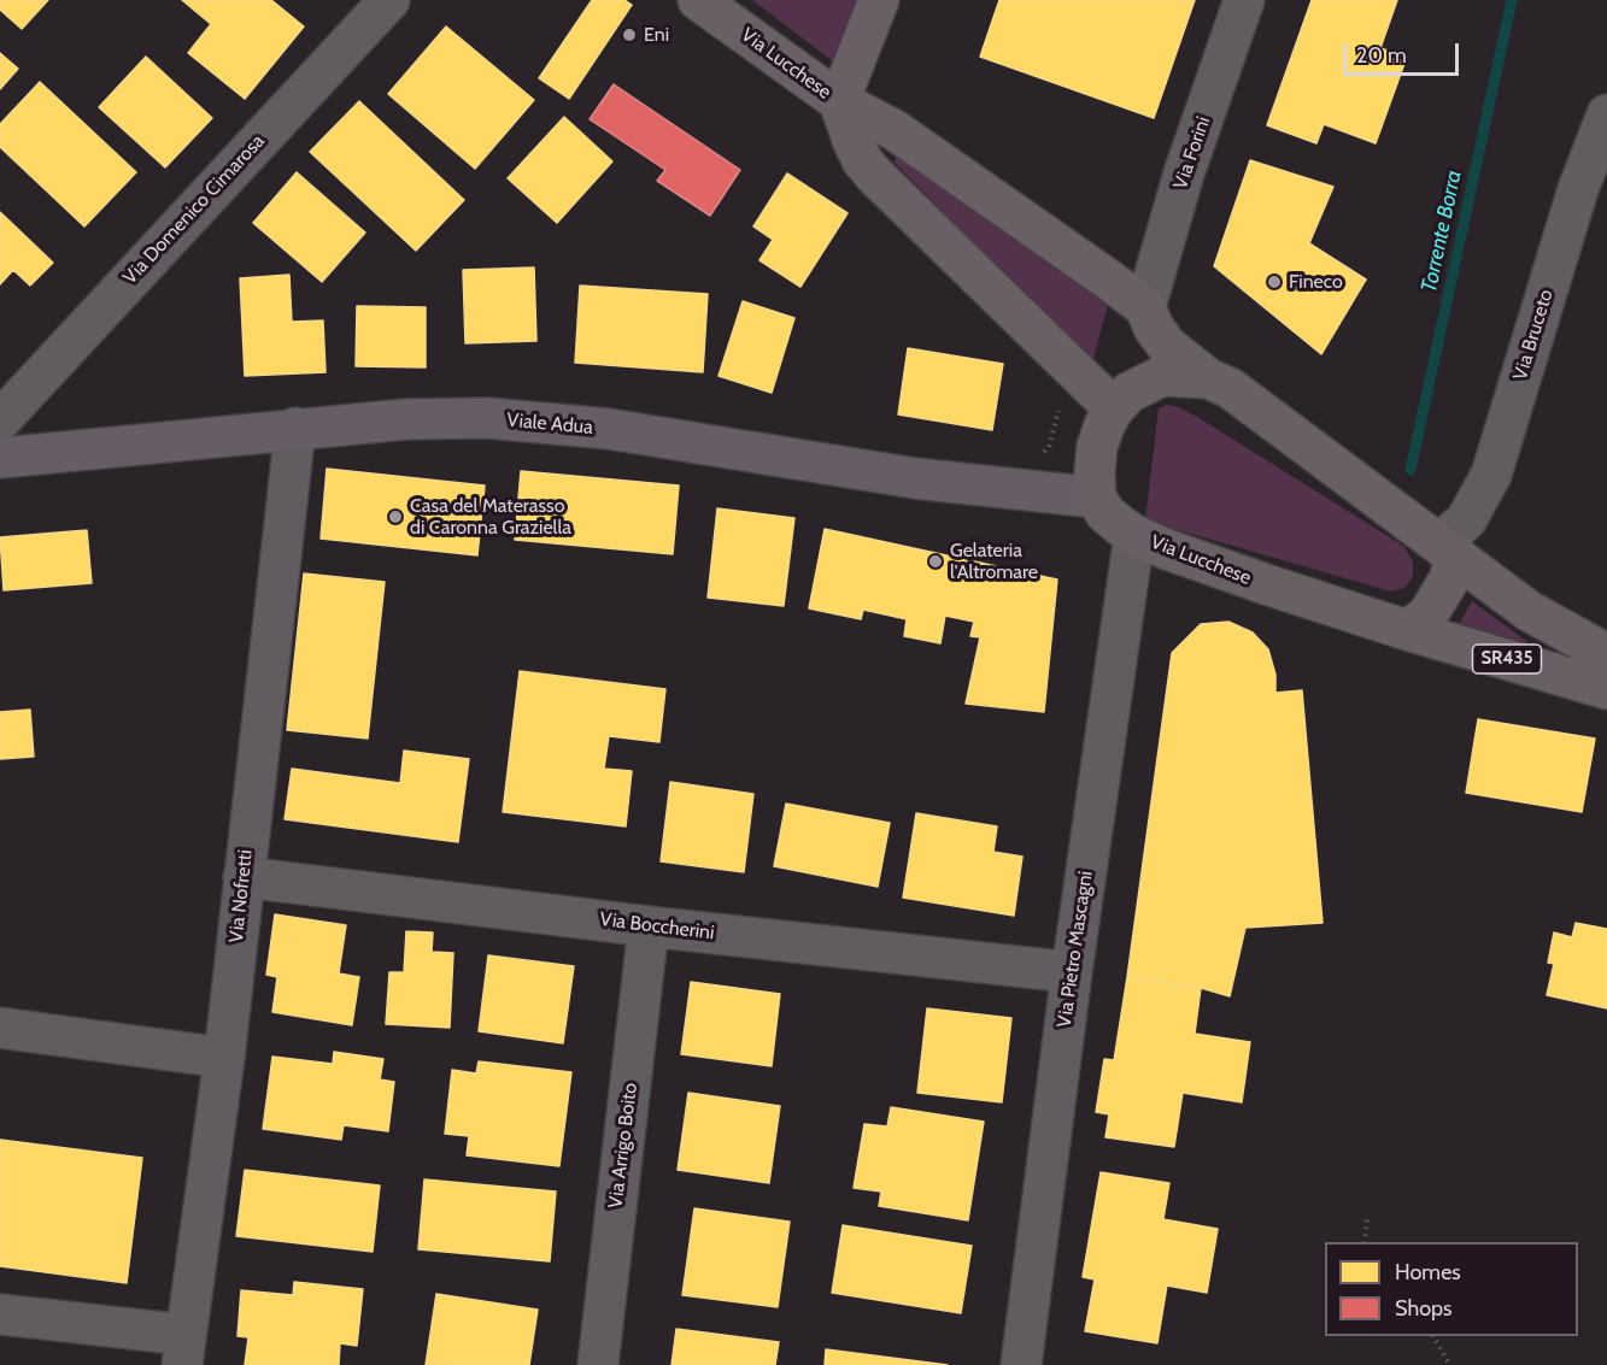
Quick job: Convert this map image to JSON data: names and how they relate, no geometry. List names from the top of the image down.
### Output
{
  "streets": {
    "main road": ["Via Lucchese", "Viale Adua", "SR435"],
    "street": [
      "Via Forini",
      "Via Domenico Cimarosa",
      "Via Bruceto",
      "Via Nofretti",
      "Via Boccherini",
      "Via Pietro Mascagni",
      "Via Arrigo Boito"
    ]
  },
  "crossings": [
    ["Via Lucchese", "Via Forini"],
    ["Via Lucchese", "Viale Adua"],
    ["Via Lucchese", "SR435"],
    ["Via Lucchese", "Via Pietro Mascagni"],
    ["Via Bruceto", "SR435"],
    ["Viale Adua", "Via Nofretti"],
    ["Via Nofretti", "Via Boccherini"],
    ["Via Boccherini", "Via Pietro Mascagni"],
    ["Via Boccherini", "Via Arrigo Boito"]
  ],
  "water": ["Torrente Borra"],
  "places": [
    "Eni",
    "Fineco",
    "Casa del Materasso di Caronna Graziella",
    "Gelateria l'Altromare"
  ],
  "legend": ["Homes", "Shops"],
  "scale_bar": "20 m"
}
